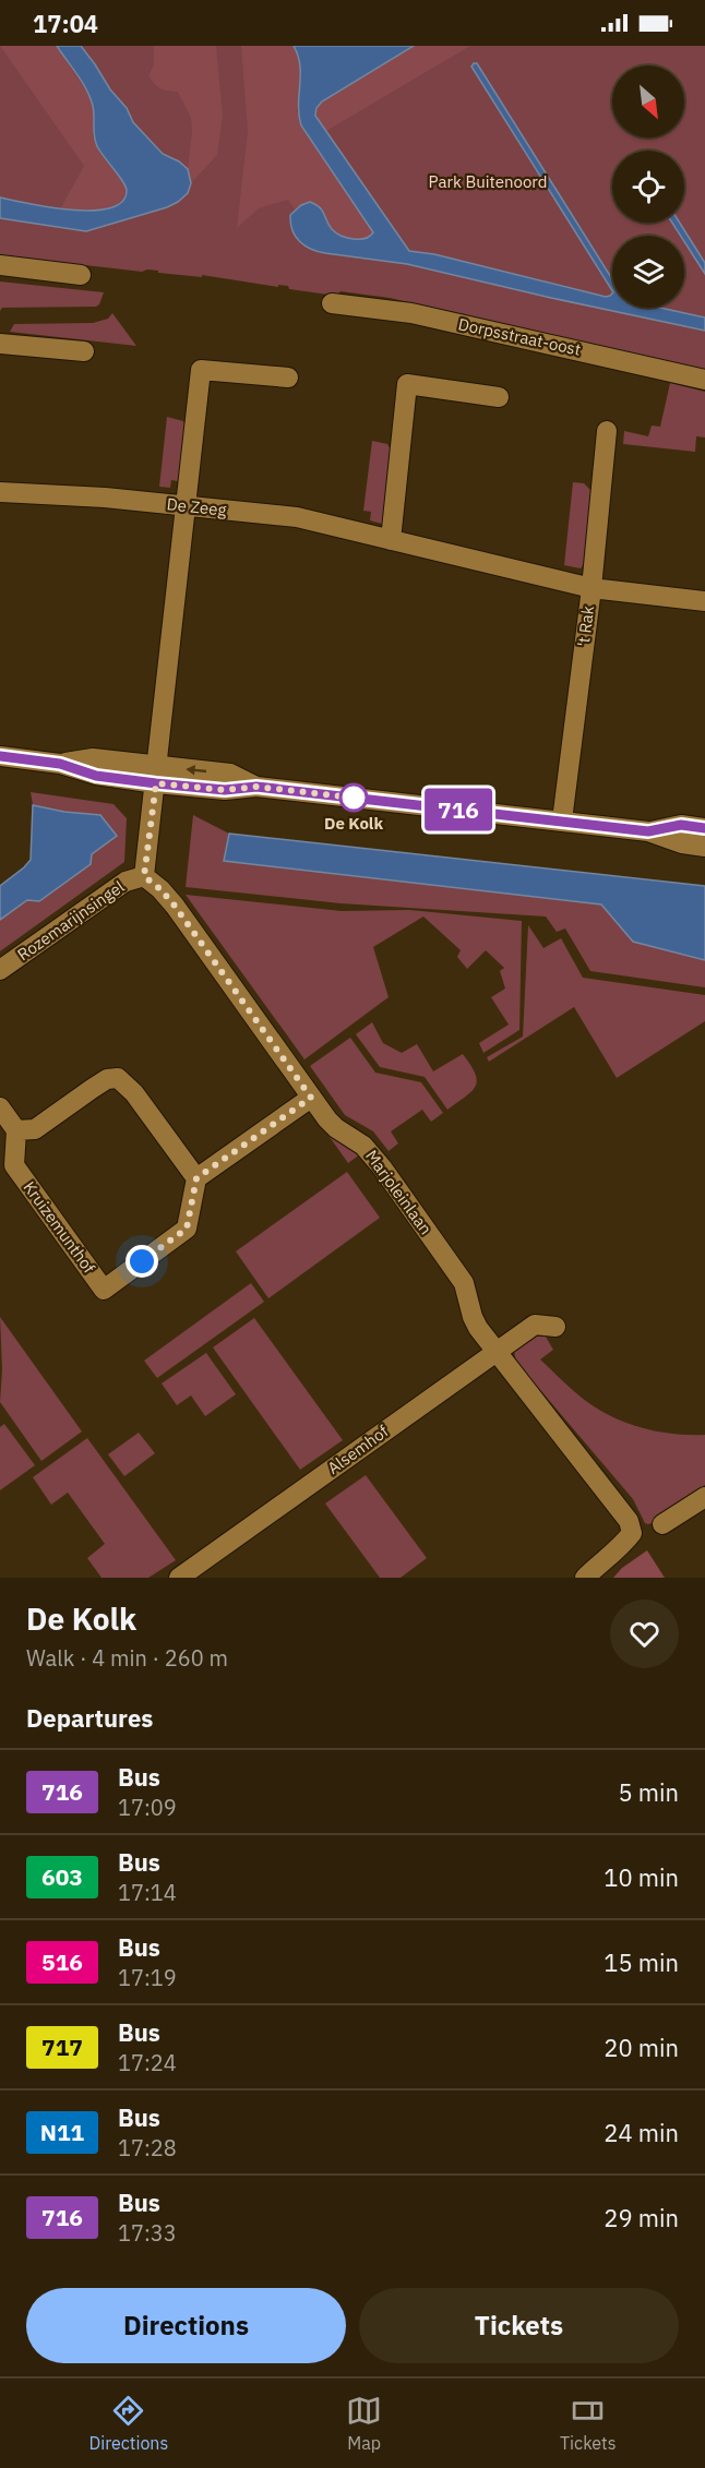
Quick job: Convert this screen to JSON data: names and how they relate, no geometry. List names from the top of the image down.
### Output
{
  "streets": {
    "street": [
      "Dorpsstraat-oost",
      "De Zeeg",
      "'t Rak",
      "Rozemarijnsingel",
      "Marjoleinlaan",
      "Kruizemunthof",
      "Alsemhof"
    ]
  },
  "crossings": [
    ["De Zeeg", "'t Rak"],
    ["Rozemarijnsingel", "Marjoleinlaan"],
    ["Marjoleinlaan", "Alsemhof"]
  ],
  "parks": ["Park Buitenoord"],
  "places": ["De Kolk"],
  "lines": ["bus line 716"],
  "north": "bottom right",
  "page": {
    "status": "17:04",
    "on_map": "716",
    "heading": [
      ["De Kolk", "Walk · 4 min · 260 m"],
      "Departures"
    ],
    "list": [
      {
        "mark": "716",
        "name": "Bus",
        "note": "17:09",
        "value": "5 min"
      },
      {
        "mark": "603",
        "name": "Bus",
        "note": "17:14",
        "value": "10 min"
      },
      {
        "mark": "516",
        "name": "Bus",
        "note": "17:19",
        "value": "15 min"
      },
      {
        "mark": "717",
        "name": "Bus",
        "note": "17:24",
        "value": "20 min"
      },
      {
        "mark": "N11",
        "name": "Bus",
        "note": "17:28",
        "value": "24 min"
      },
      {
        "mark": "716",
        "name": "Bus",
        "note": "17:33",
        "value": "29 min"
      }
    ],
    "buttons": ["Directions", "Tickets"],
    "tabs": ["Directions", "Map", "Tickets"]
  }
}
